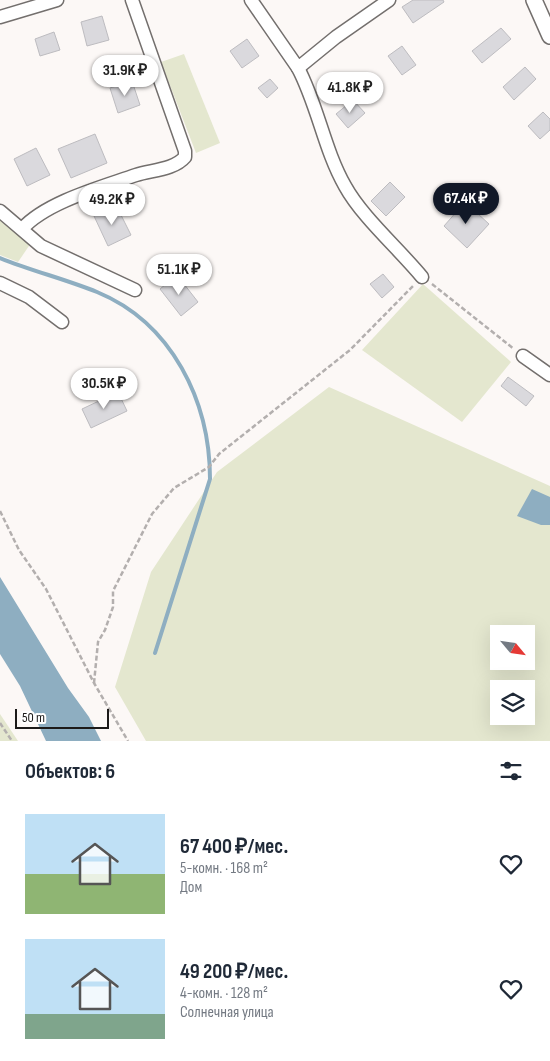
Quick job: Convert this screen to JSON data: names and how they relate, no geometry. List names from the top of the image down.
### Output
{
  "scale_bar": "50 m",
  "north": "bottom right",
  "page": {
    "price": [
      "31.9K ₽",
      "41.8K ₽",
      "67.4K ₽",
      "49.2K ₽",
      "51.1K ₽",
      "30.5K ₽"
    ],
    "scale": "50 m",
    "heading": "Объектов: 6",
    "list": [
      {
        "name": "67 400 ₽/мес.",
        "note": "5-комн. · 168 m² · Дом"
      },
      {
        "name": "49 200 ₽/мес.",
        "note": "4-комн. · 128 m² · Солнечная улица"
      }
    ]
  }
}
